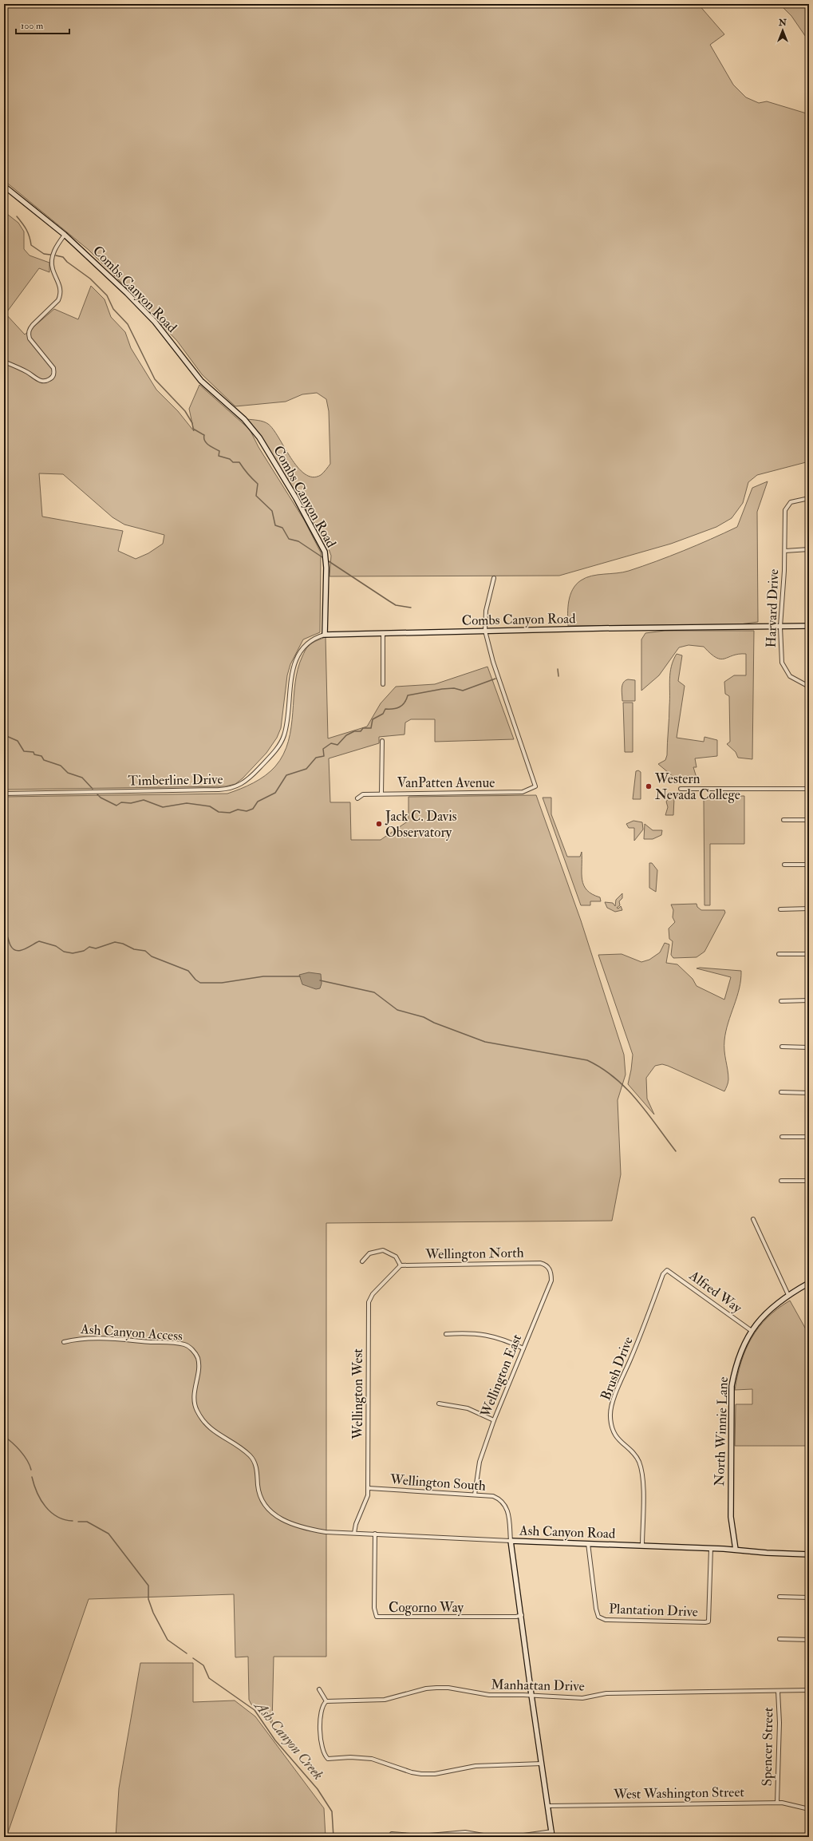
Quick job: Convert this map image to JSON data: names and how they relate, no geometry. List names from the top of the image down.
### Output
{
  "streets": {
    "street": [
      "Combs Canyon Road",
      "Harvard Drive",
      "Timberline Drive",
      "VanPatten Avenue",
      "Wellington North",
      "Alfred Way",
      "Ash Canyon Access",
      "Brush Drive",
      "Wellington East",
      "Wellington West",
      "North Winnie Lane",
      "Wellington South",
      "Ash Canyon Road",
      "Cogorno Way",
      "Plantation Drive",
      "Manhattan Drive",
      "Spencer Street",
      "West Washington Street"
    ]
  },
  "crossings": [
    ["Combs Canyon Road", "Harvard Drive"],
    ["Combs Canyon Road", "Timberline Drive"],
    ["Combs Canyon Road", "VanPatten Avenue"],
    ["Wellington North", "Wellington East"],
    ["Wellington North", "Wellington West"],
    ["Alfred Way", "Brush Drive"],
    ["Alfred Way", "North Winnie Lane"],
    ["Ash Canyon Access", "Ash Canyon Road"],
    ["Brush Drive", "Ash Canyon Road"],
    ["Wellington East", "Wellington South"],
    ["Wellington West", "Wellington South"],
    ["Wellington West", "Ash Canyon Road"],
    ["North Winnie Lane", "Ash Canyon Road"],
    ["Wellington South", "Ash Canyon Road"],
    ["Ash Canyon Road", "Cogorno Way"],
    ["Ash Canyon Road", "Plantation Drive"],
    ["Manhattan Drive", "Spencer Street"],
    ["Spencer Street", "West Washington Street"]
  ],
  "water": ["Ash Canyon Creek"],
  "places": ["Western Nevada College", "Jack C. Davis Observatory"],
  "scale_bar": "100 m",
  "north": "top"
}
